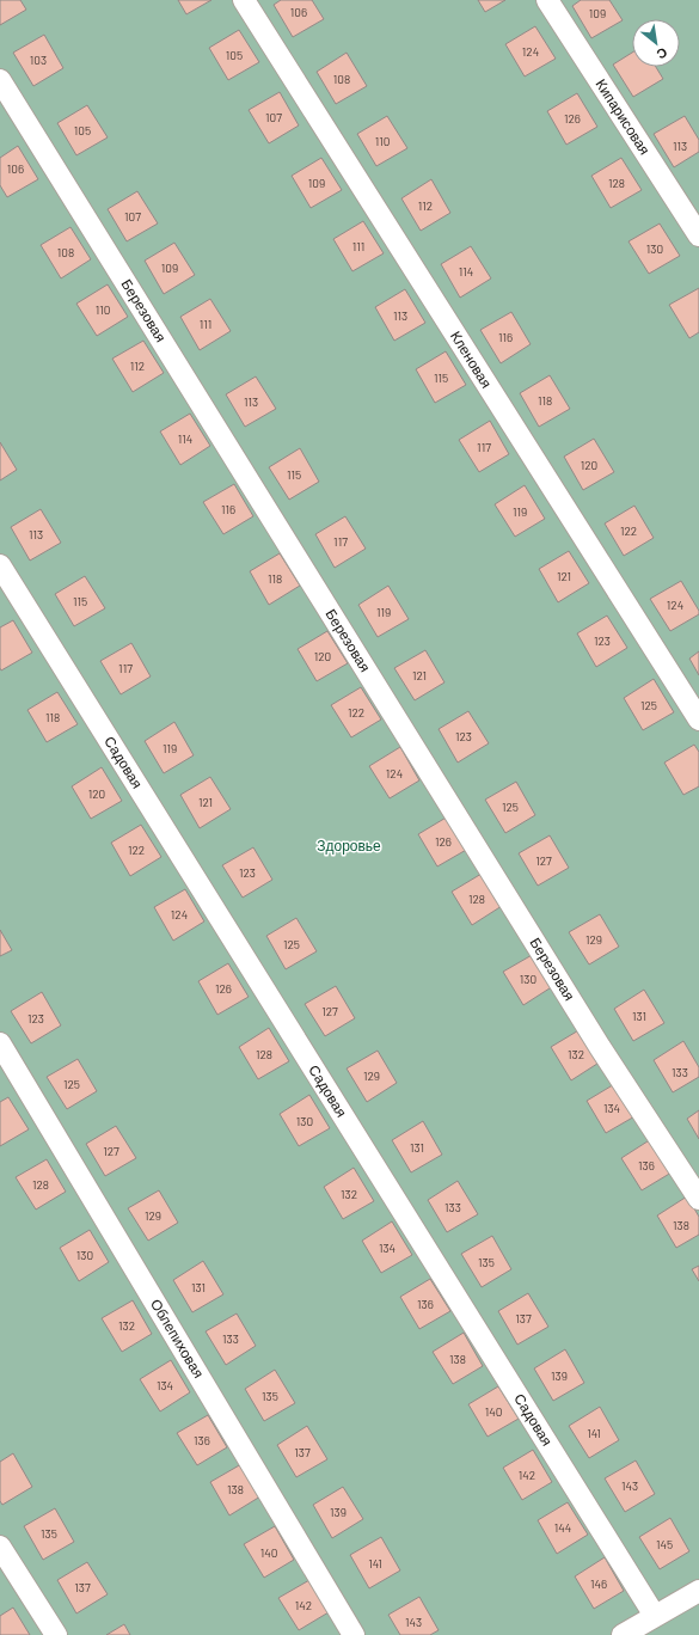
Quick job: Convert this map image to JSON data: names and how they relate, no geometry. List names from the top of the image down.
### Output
{
  "streets": {
    "street": [
      "Кипарисовая",
      "Березовая",
      "Кленовая",
      "Садовая",
      "Облепиховая"
    ]
  },
  "parks": ["Здоровье"],
  "house_numbers": [
    "106",
    "109",
    "124",
    "105",
    "103",
    "108",
    "107",
    "126",
    "105",
    "110",
    "113",
    "106",
    "109",
    "128",
    "112",
    "107",
    "111",
    "130",
    "108",
    "109",
    "114",
    "110",
    "113",
    "111",
    "116",
    "112",
    "115",
    "118",
    "113",
    "114",
    "117",
    "120",
    "115",
    "116",
    "119",
    "122",
    "113",
    "117",
    "121",
    "118",
    "115",
    "124",
    "119",
    "123",
    "120",
    "117",
    "121",
    "125",
    "122",
    "118",
    "123",
    "119",
    "124",
    "120",
    "121",
    "125",
    "126",
    "122",
    "127",
    "123",
    "128",
    "124",
    "129",
    "125",
    "130",
    "126",
    "127",
    "131",
    "123",
    "128",
    "132",
    "133",
    "129",
    "125",
    "134",
    "130",
    "131",
    "127",
    "136",
    "128",
    "132",
    "133",
    "129",
    "138",
    "134",
    "130",
    "135",
    "131",
    "136",
    "137",
    "132",
    "133",
    "138",
    "139",
    "134",
    "135",
    "140",
    "141",
    "136",
    "137",
    "142",
    "143",
    "138",
    "139",
    "144",
    "135",
    "145",
    "140",
    "141",
    "146",
    "137",
    "142",
    "143"
  ],
  "north": "bottom right"
}
